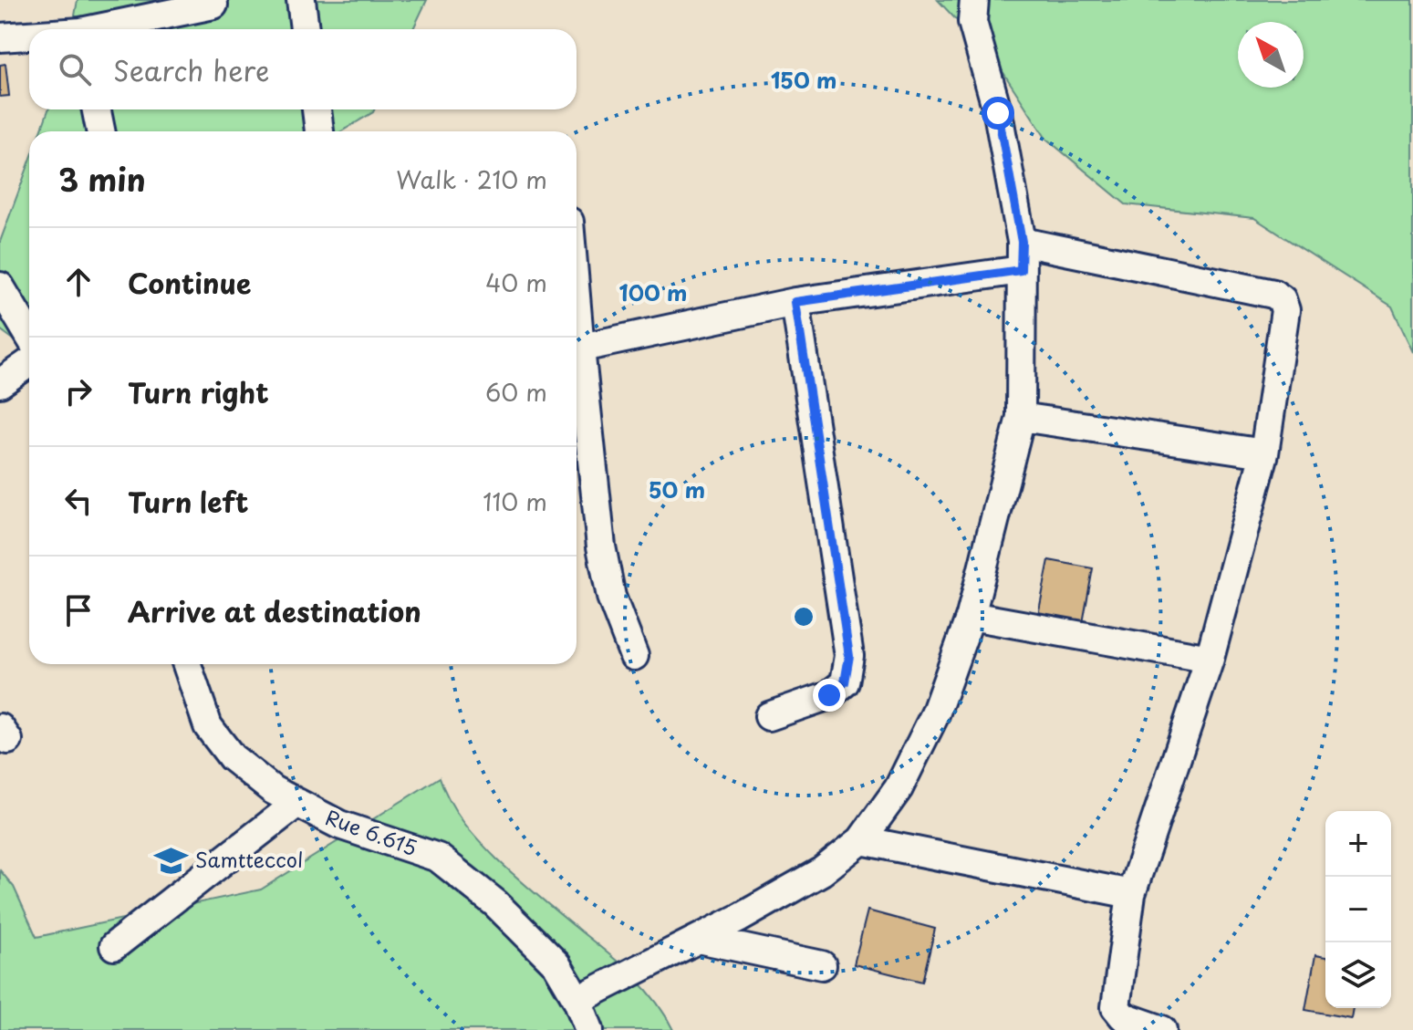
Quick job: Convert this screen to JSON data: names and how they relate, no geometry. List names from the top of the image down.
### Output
{
  "streets": {
    "street": ["Rue 6.615"]
  },
  "places": {
    "school or university": ["Samtteccol"]
  },
  "north": "top left",
  "page": {
    "search": "Search here",
    "heading": ["3 min", "Walk · 210 m"],
    "list": [
      ["Continue", "40 m"],
      ["Turn right", "60 m"],
      ["Turn left", "110 m"],
      "Arrive at destination"
    ],
    "map_buttons": ["+", "−"]
  },
  "rings": ["150 m", "100 m", "50 m"]
}
